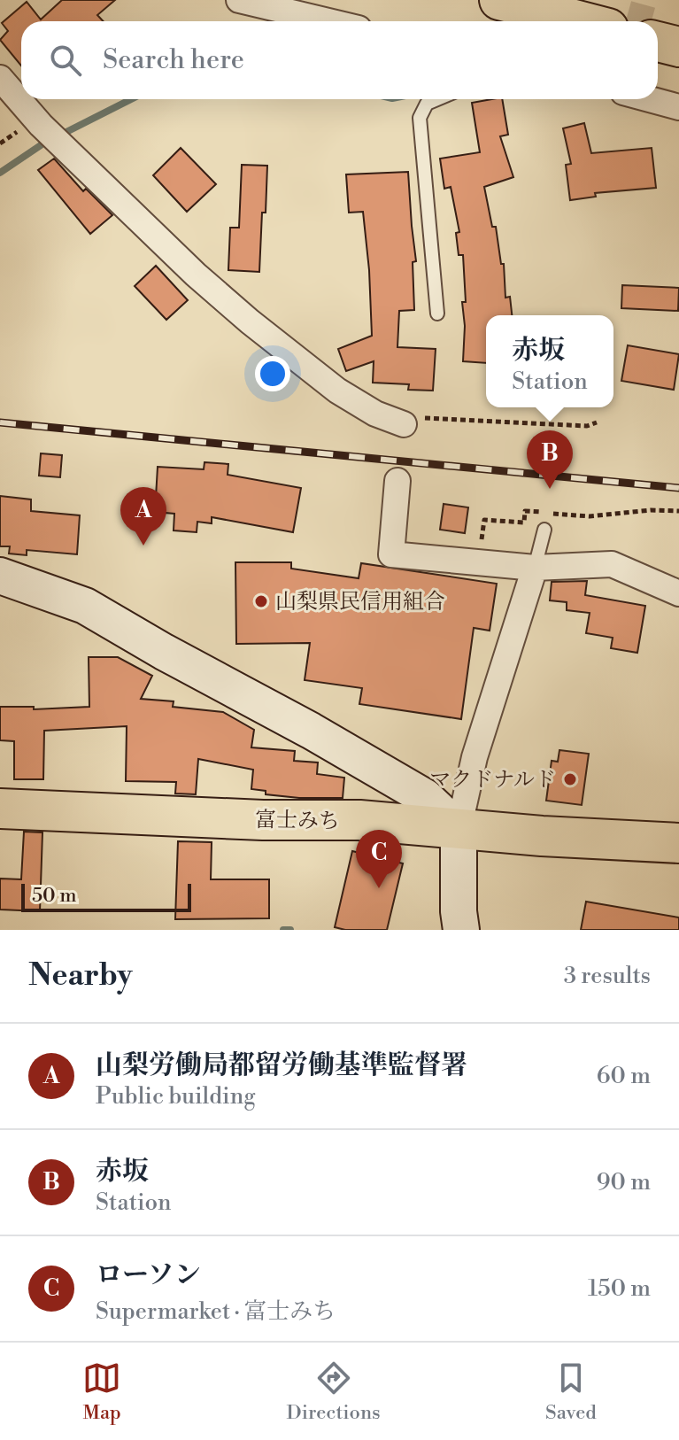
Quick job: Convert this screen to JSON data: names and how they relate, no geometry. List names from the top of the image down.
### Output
{
  "streets": {
    "highway": ["富士みち"]
  },
  "places": ["山梨県民信用組合", "マクドナルド"],
  "scale_bar": "50 m",
  "page": {
    "search": "Search here",
    "popup": ["赤坂", "Station"],
    "pins": ["B", "A", "C"],
    "scale": "50 m",
    "heading": ["Nearby", "3 results"],
    "list": [
      {
        "mark": "A",
        "name": "山梨労働局都留労働基準監督署",
        "note": "Public building",
        "value": "60 m"
      },
      {
        "mark": "B",
        "name": "赤坂",
        "note": "Station",
        "value": "90 m"
      },
      {
        "mark": "C",
        "name": "ローソン",
        "note": "Supermarket · 富士みち",
        "value": "150 m"
      }
    ],
    "nav": ["Map", "Directions", "Saved"]
  }
}
